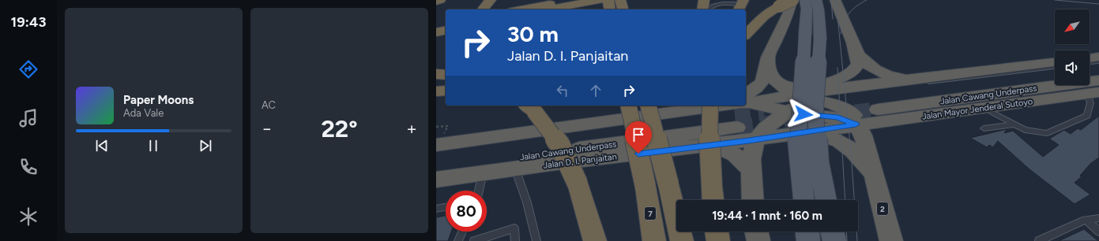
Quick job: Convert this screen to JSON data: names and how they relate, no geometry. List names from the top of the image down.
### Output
{
  "streets": {
    "highway": [
      "Jalan Cawang Underpass",
      "Jalan Mayor Jenderal Sutoyo",
      "Jalan D. I. Panjaitan",
      "2",
      "7"
    ]
  },
  "crossings": [
    ["Jalan Cawang Underpass", "Jalan D. I. Panjaitan"],
    ["Jalan Mayor Jenderal Sutoyo", "Jalan D. I. Panjaitan"],
    ["Jalan Mayor Jenderal Sutoyo", "2"],
    ["Jalan D. I. Panjaitan", "2"]
  ],
  "north": "bottom left",
  "page": {
    "tabs": "19:43",
    "tile": "AC",
    "turn": ["30 m", "Jalan D. I. Panjaitan"],
    "song": ["Paper Moons", "Ada Vale"],
    "heat": ["−", "22°", "+"],
    "limit": "80",
    "trip": "19:44 · 1 mnt · 160 m"
  }
}
